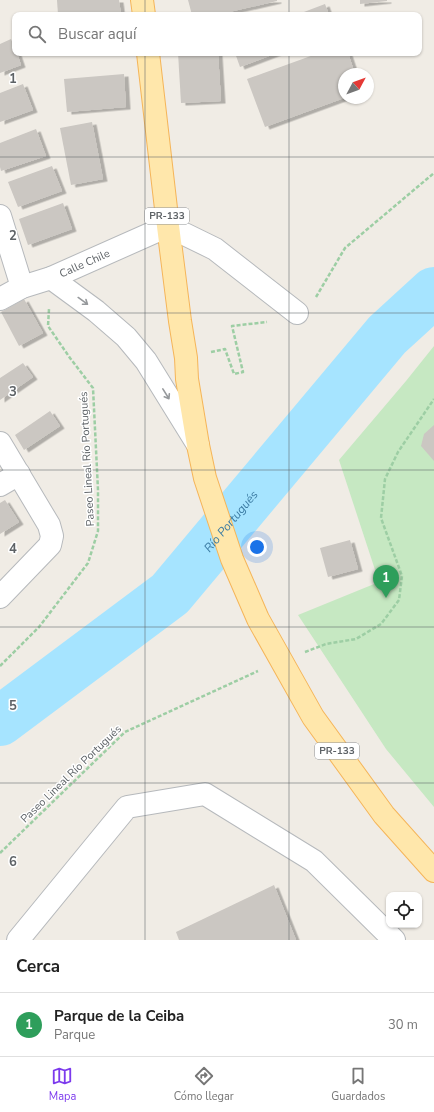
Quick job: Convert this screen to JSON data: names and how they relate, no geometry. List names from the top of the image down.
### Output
{
  "streets": {
    "main road": ["PR-133"],
    "street": ["Calle Chile"],
    "path": ["Paseo Lineal Río Portugués"]
  },
  "crossings": [
    ["PR-133", "Calle Chile"],
    ["PR-133", "Paseo Lineal Río Portugués"],
    ["Calle Chile", "Paseo Lineal Río Portugués"]
  ],
  "water": ["Río Portugués"],
  "north": "top right",
  "page": {
    "search": "Buscar aquí",
    "pins": "1",
    "heading": "Cerca",
    "list": [
      {
        "mark": "1",
        "name": "Parque de la Ceiba",
        "note": "Parque",
        "value": "30 m"
      }
    ],
    "nav": ["Mapa", "Cómo llegar", "Guardados"]
  },
  "grid": {
    "rows": [
      "1",
      "2",
      "3",
      "4",
      "5",
      "6"
    ]
  }
}
